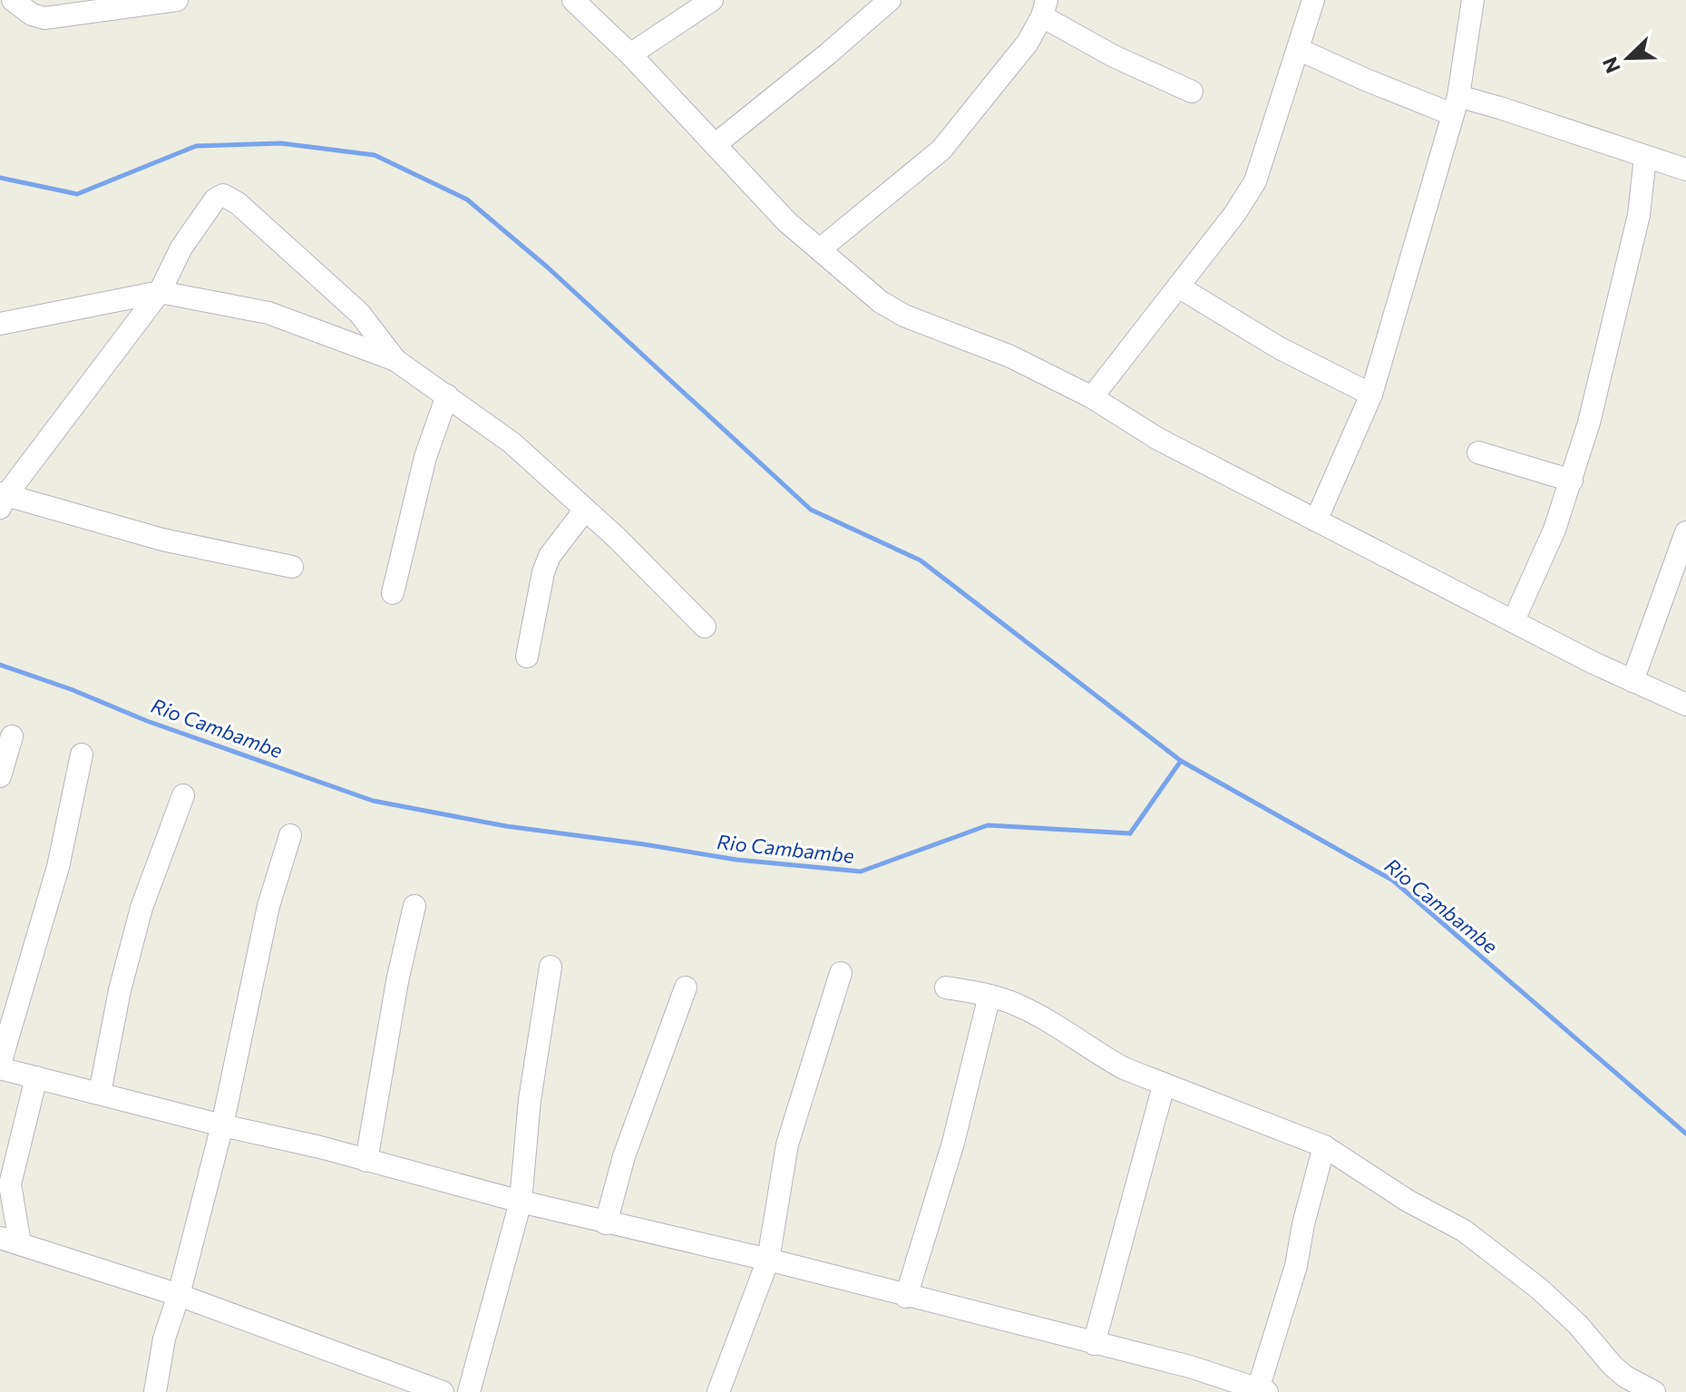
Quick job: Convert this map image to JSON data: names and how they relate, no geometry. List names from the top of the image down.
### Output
{
  "water": ["Rio Cambambe"],
  "north": "bottom left"
}
